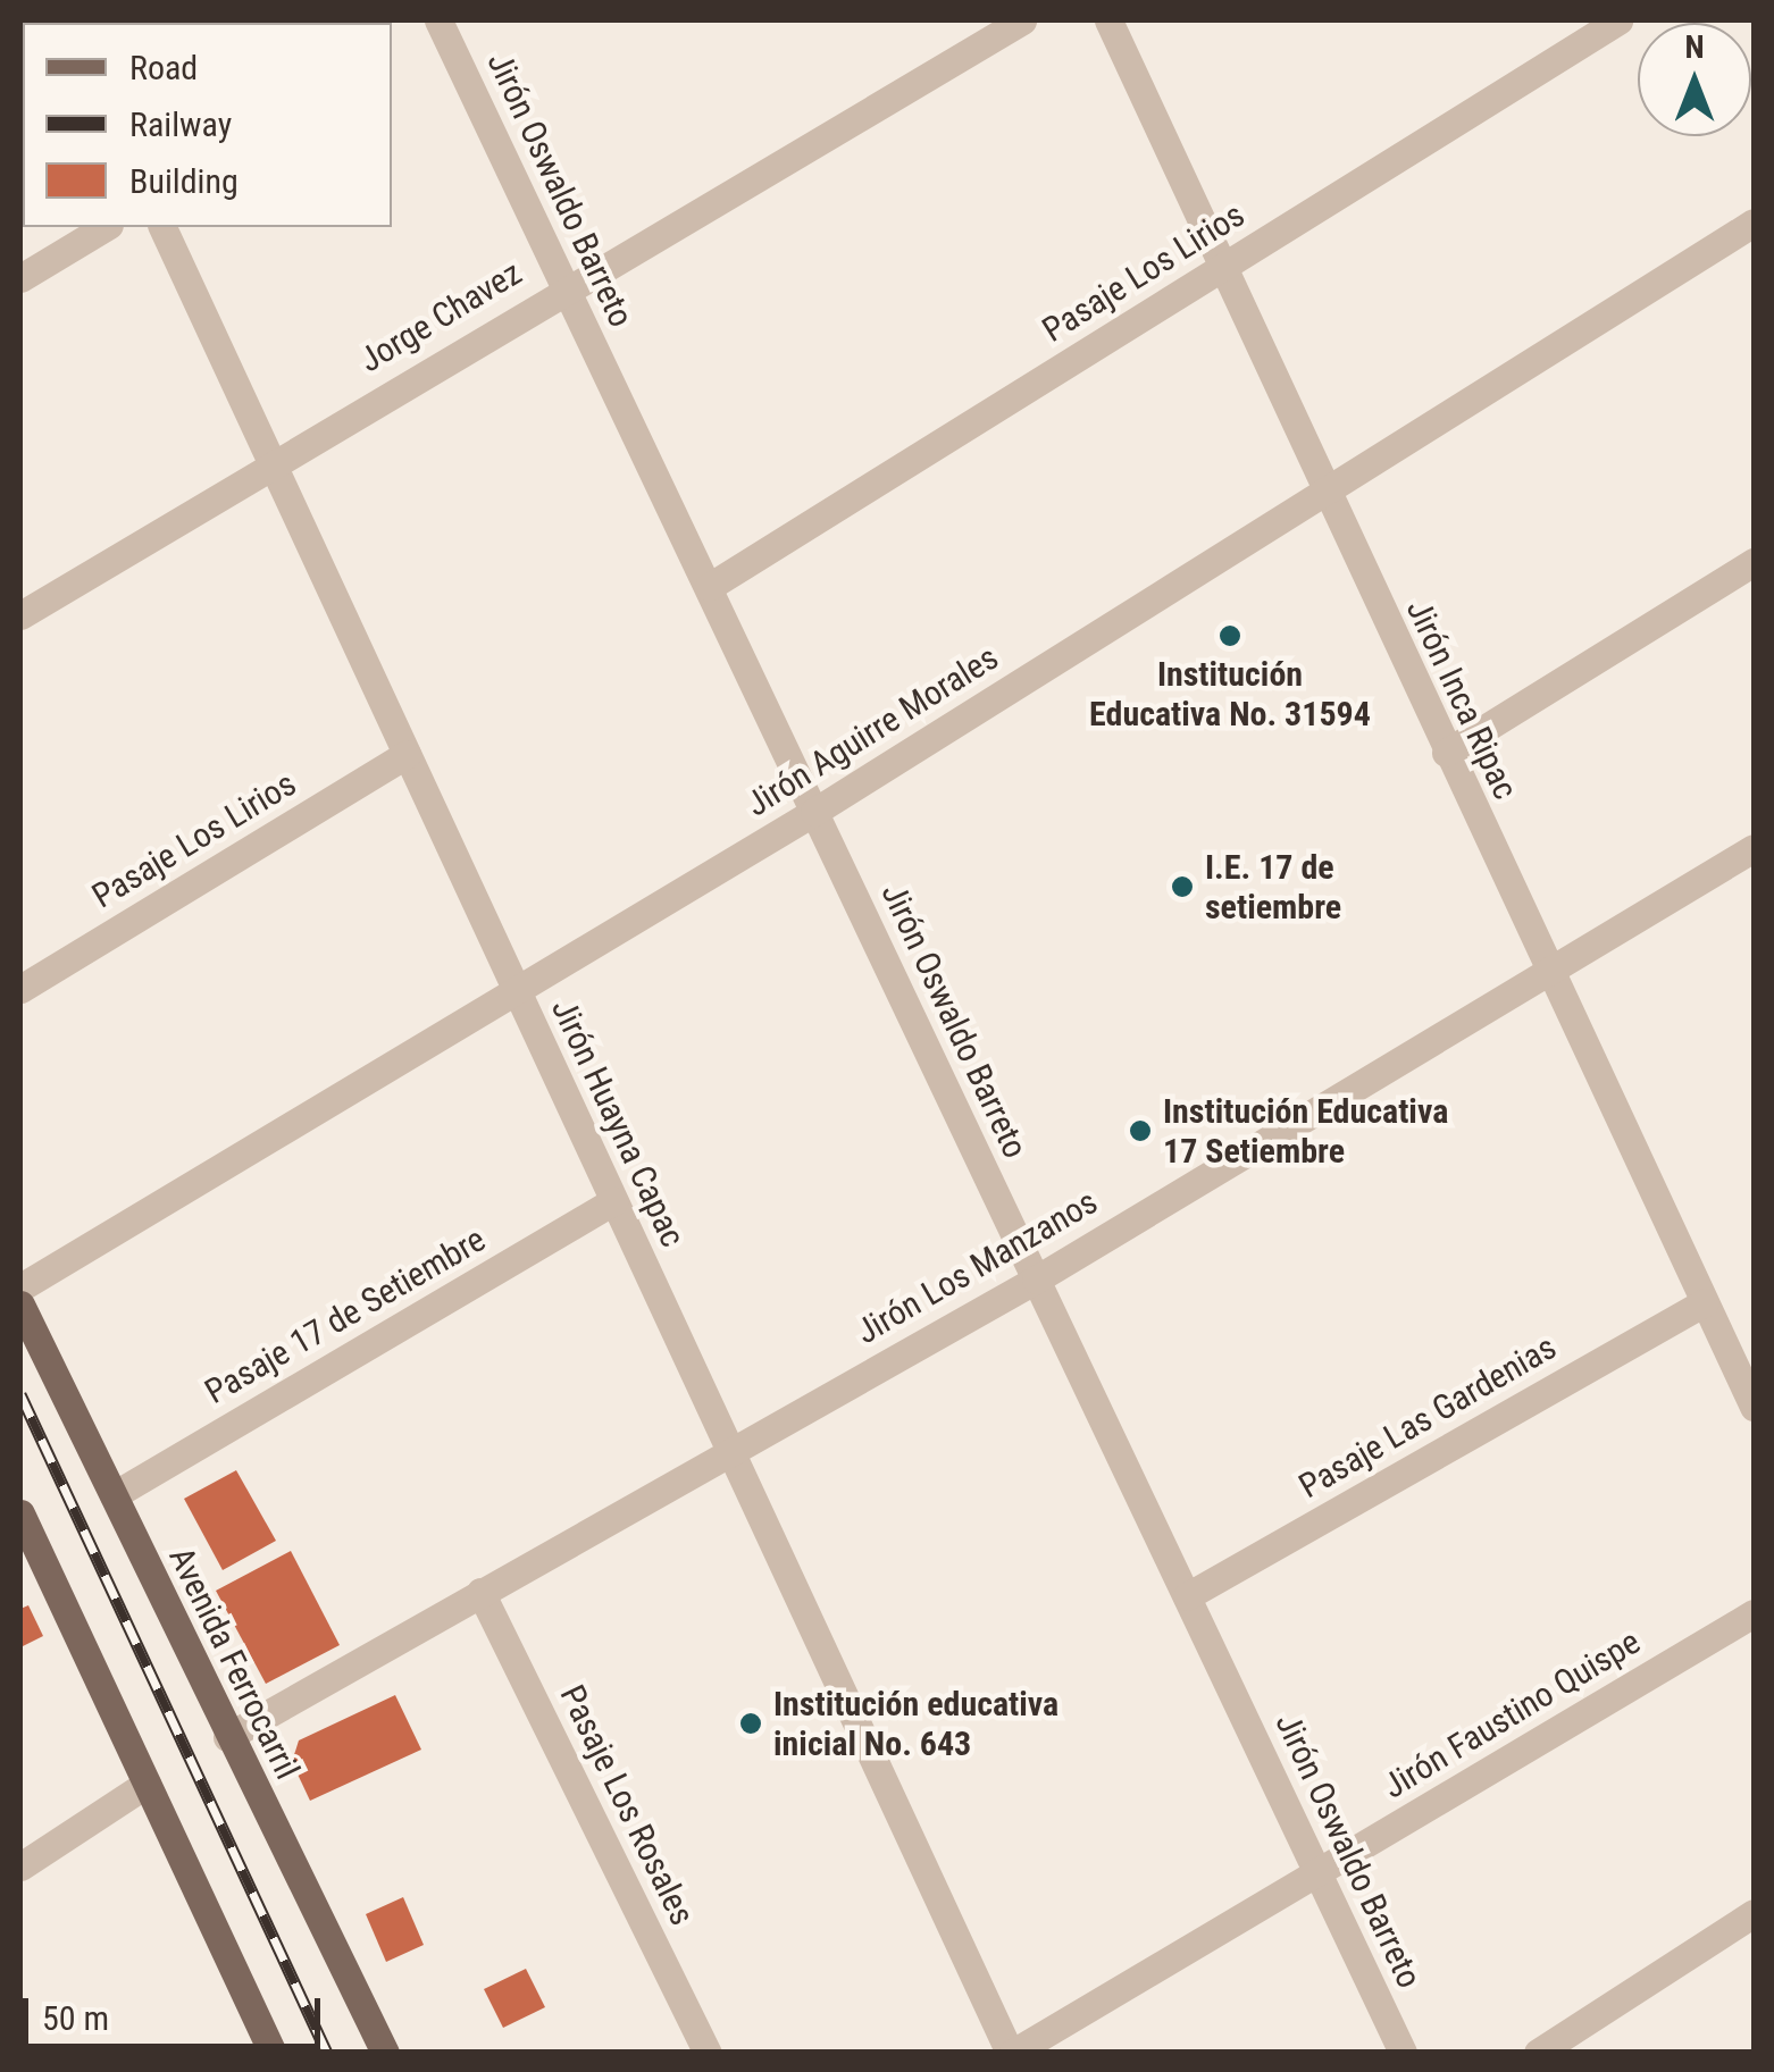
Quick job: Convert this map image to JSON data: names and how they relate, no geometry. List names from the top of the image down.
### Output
{
  "streets": {
    "main road": ["Avenida Ferrocarril"],
    "street": [
      "Jirón Oswaldo Barreto",
      "Pasaje Los Lirios",
      "Jorge Chavez",
      "Jirón Inca Ripac",
      "Jirón Aguirre Morales",
      "Jirón Huayna Capac",
      "Jirón Los Manzanos",
      "Pasaje 17 de Setiembre",
      "Pasaje Las Gardenias",
      "Jirón Faustino Quispe",
      "Pasaje Los Rosales"
    ]
  },
  "crossings": [
    ["Jirón Oswaldo Barreto", "Pasaje Los Lirios"],
    ["Jirón Oswaldo Barreto", "Jorge Chavez"],
    ["Jirón Oswaldo Barreto", "Jirón Aguirre Morales"],
    ["Jirón Oswaldo Barreto", "Jirón Los Manzanos"],
    ["Jirón Oswaldo Barreto", "Pasaje Las Gardenias"],
    ["Jirón Oswaldo Barreto", "Jirón Faustino Quispe"],
    ["Pasaje Los Lirios", "Jirón Inca Ripac"],
    ["Pasaje Los Lirios", "Jirón Huayna Capac"],
    ["Jorge Chavez", "Jirón Huayna Capac"],
    ["Jirón Inca Ripac", "Jirón Aguirre Morales"],
    ["Jirón Inca Ripac", "Jirón Los Manzanos"],
    ["Jirón Inca Ripac", "Pasaje Las Gardenias"],
    ["Jirón Aguirre Morales", "Jirón Huayna Capac"],
    ["Jirón Huayna Capac", "Jirón Los Manzanos"],
    ["Jirón Huayna Capac", "Pasaje 17 de Setiembre"],
    ["Jirón Huayna Capac", "Jirón Faustino Quispe"],
    ["Jirón Los Manzanos", "Avenida Ferrocarril"],
    ["Jirón Los Manzanos", "Pasaje Los Rosales"],
    ["Pasaje 17 de Setiembre", "Avenida Ferrocarril"]
  ],
  "places": [
    "Institución Educativa No. 31594",
    "I.E. 17 de setiembre",
    "Institución Educativa 17 Setiembre",
    "Institución educativa inicial No. 643"
  ],
  "legend": ["Road", "Railway", "Building"],
  "scale_bar": "50 m",
  "north": "top"
}
